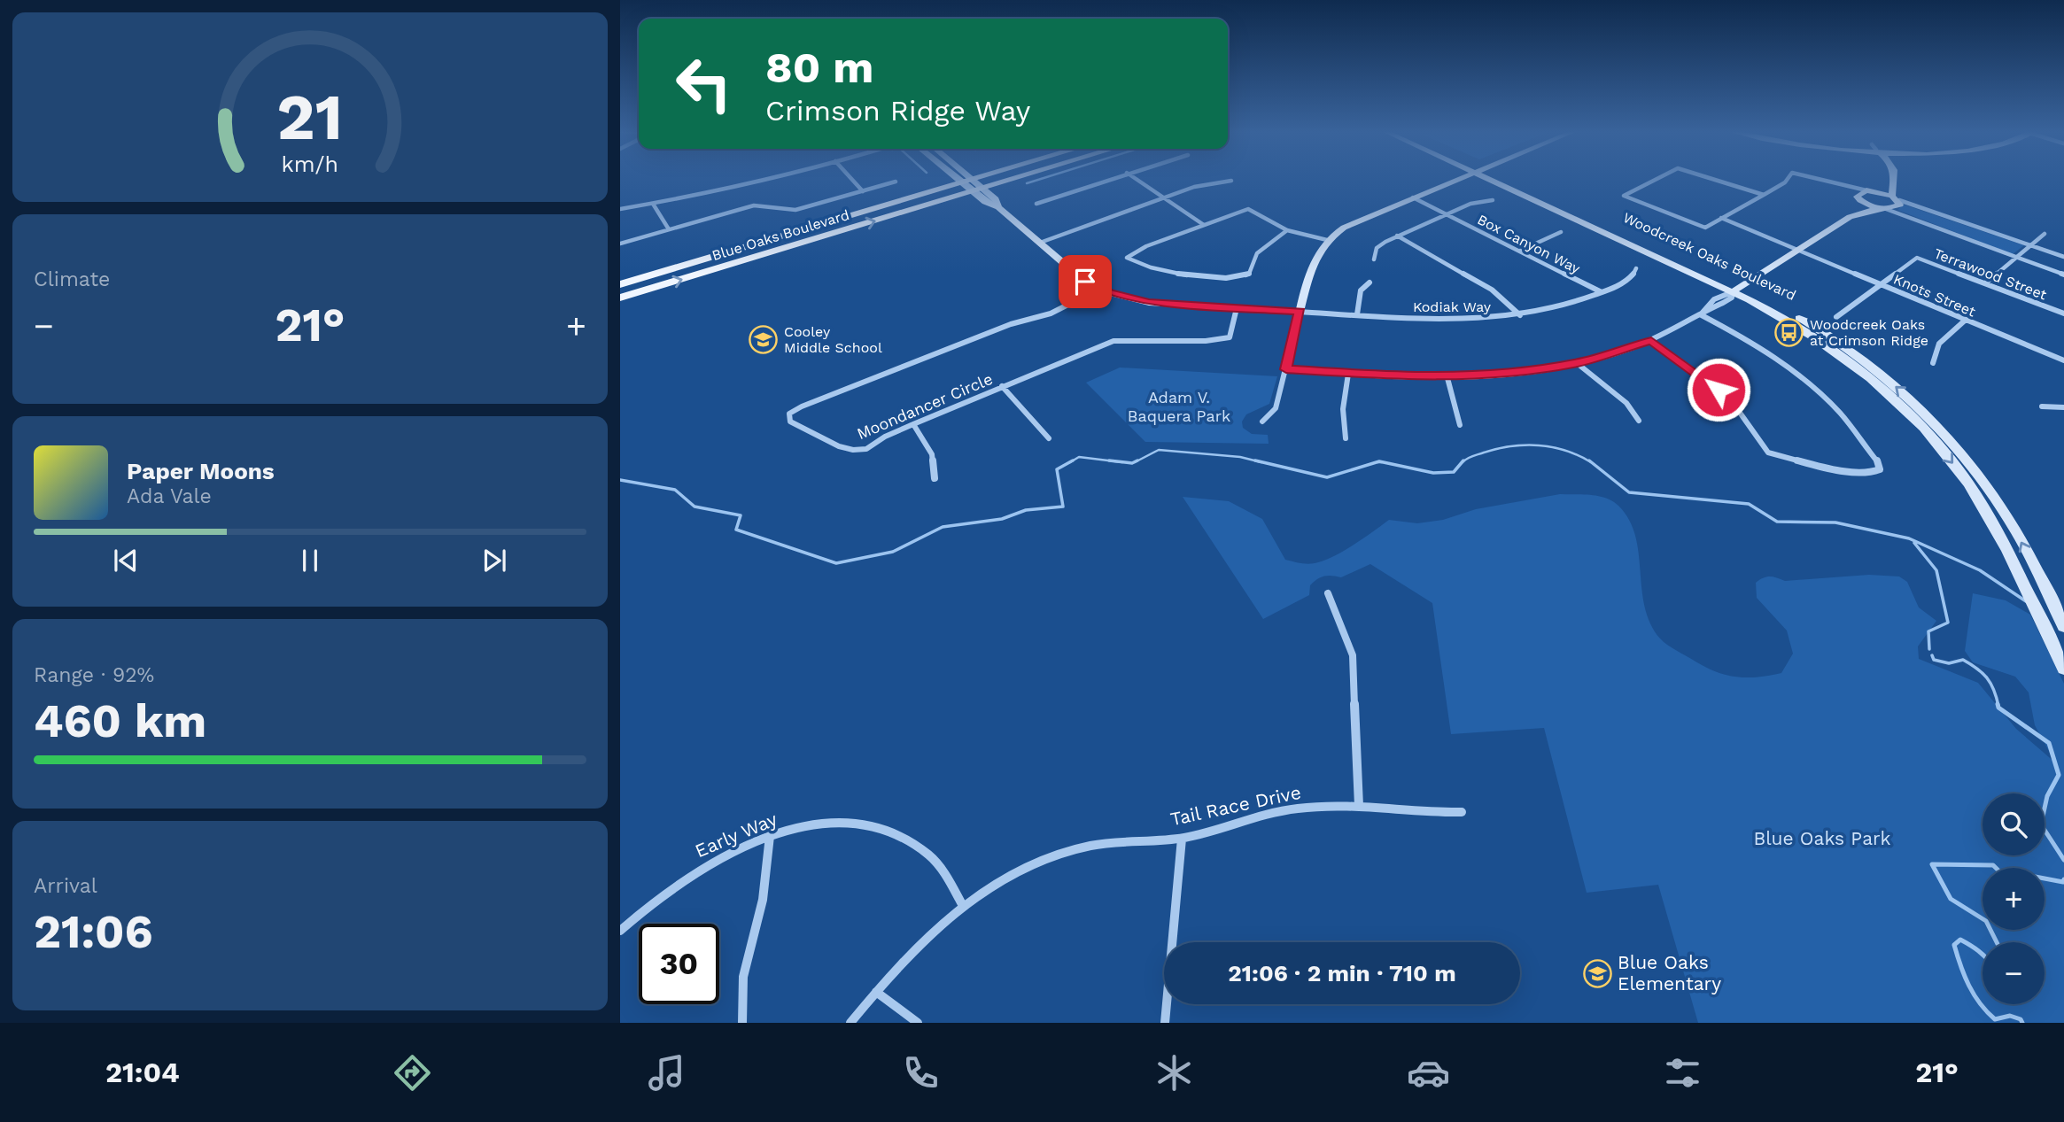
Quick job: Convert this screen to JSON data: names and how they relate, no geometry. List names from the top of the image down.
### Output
{
  "streets": {
    "main road": ["Blue Oaks Boulevard"],
    "street": [
      "Box Canyon Way",
      "Woodcreek Oaks Boulevard",
      "Terrawood Street",
      "Knots Street",
      "Kodiak Way",
      "Moondancer Circle",
      "Tail Race Drive",
      "Early Way"
    ]
  },
  "crossings": [
    ["Box Canyon Way", "Kodiak Way"],
    ["Terrawood Street", "Knots Street"],
    ["Tail Race Drive", "Early Way"]
  ],
  "parks": ["Adam V. Baquera Park", "Blue Oaks Park"],
  "places": {
    "bus stop": ["Woodcreek Oaks at Crimson Ridge"],
    "school or university": ["Cooley Middle School", "Blue Oaks Elementary"]
  },
  "page": {
    "turn": ["80 m", "Crimson Ridge Way"],
    "tile": [
      "Climate",
      ["Range · 92%", "460 km"],
      ["Arrival", "21:06"]
    ],
    "heat": ["−", "21°", "+"],
    "song": ["Paper Moons", "Ada Vale"],
    "map_buttons": ["+", "−"],
    "limit": "30",
    "trip": "21:06 · 2 min · 710 m",
    "tabs": ["21:04", "21°"],
    "gauge": ["21", "km/h"]
  }
}
